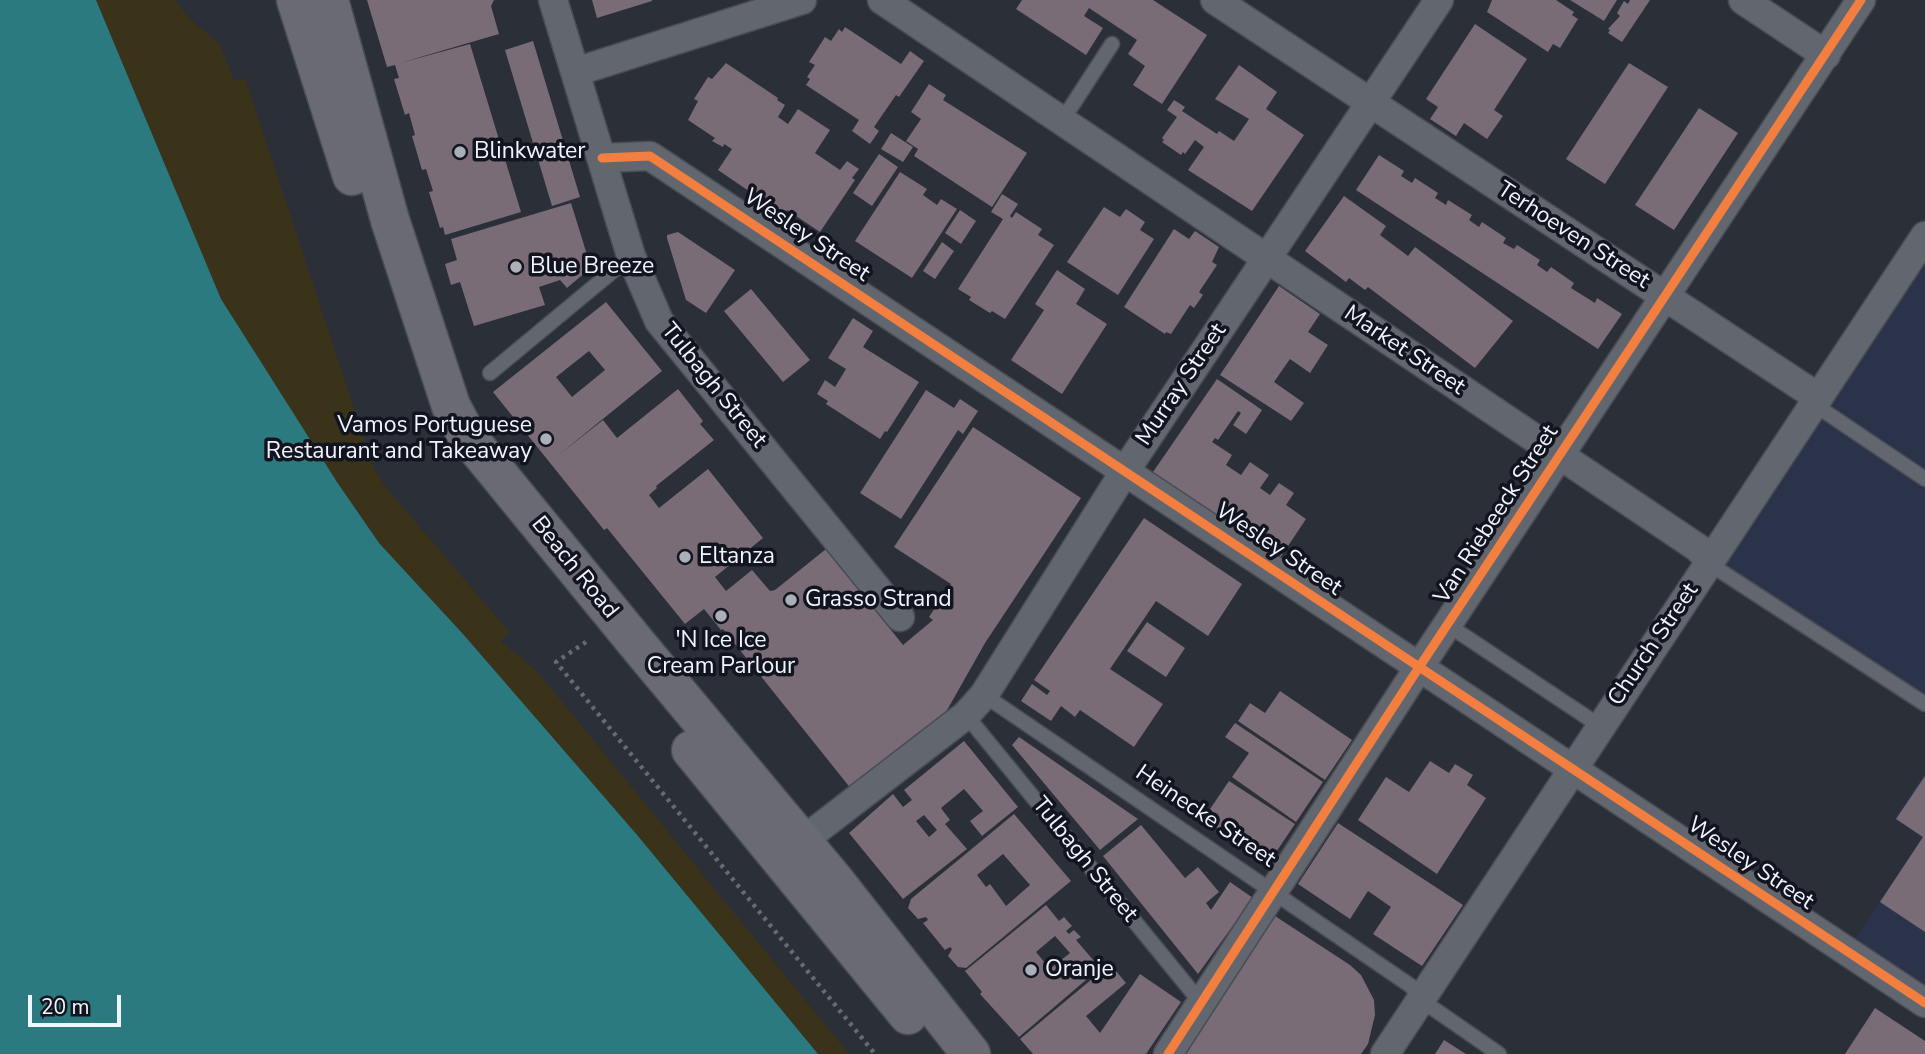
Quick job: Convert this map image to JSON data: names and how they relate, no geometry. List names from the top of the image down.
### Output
{
  "streets": {
    "main road": ["Beach Road"],
    "street": [
      "Wesley Street",
      "Terhoeven Street",
      "Market Street",
      "Murray Street",
      "Tulbagh Street",
      "Van Riebeeck Street",
      "Church Street"
    ],
    "lane": ["Heinecke Street"]
  },
  "crossings": [
    ["Wesley Street", "Murray Street"],
    ["Wesley Street", "Tulbagh Street"],
    ["Wesley Street", "Van Riebeeck Street"],
    ["Wesley Street", "Church Street"],
    ["Terhoeven Street", "Murray Street"],
    ["Terhoeven Street", "Van Riebeeck Street"],
    ["Terhoeven Street", "Church Street"],
    ["Market Street", "Murray Street"],
    ["Market Street", "Van Riebeeck Street"],
    ["Market Street", "Church Street"],
    ["Murray Street", "Tulbagh Street"],
    ["Murray Street", "Beach Road"],
    ["Murray Street", "Heinecke Street"],
    ["Tulbagh Street", "Van Riebeeck Street"],
    ["Tulbagh Street", "Heinecke Street"],
    ["Van Riebeeck Street", "Heinecke Street"],
    ["Church Street", "Heinecke Street"]
  ],
  "places": [
    "Blinkwater",
    "Blue Breeze",
    "Vamos Portuguese Restaurant and Takeaway",
    "Eltanza",
    "Grasso Strand",
    "'N Ice Ice Cream Parlour",
    "Oranje"
  ],
  "scale_bar": "20 m"
}
